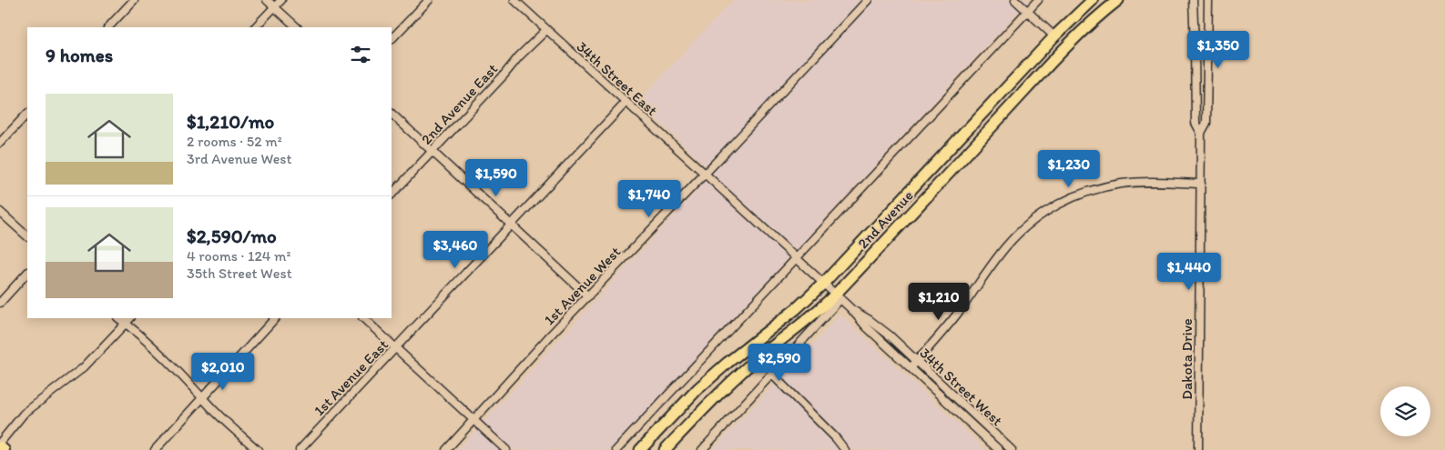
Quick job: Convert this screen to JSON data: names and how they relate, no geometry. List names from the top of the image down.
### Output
{
  "streets": {
    "highway": ["2nd Avenue"],
    "street": [
      "34th Street East",
      "2nd Avenue East",
      "1st Avenue West",
      "Dakota Drive",
      "1st Avenue East",
      "34th Street West"
    ]
  },
  "crossings": [
    ["34th Street East", "2nd Avenue East"],
    ["34th Street East", "1st Avenue West"],
    ["34th Street East", "1st Avenue East"],
    ["34th Street East", "34th Street West"],
    ["2nd Avenue", "34th Street West"],
    ["1st Avenue West", "34th Street West"]
  ],
  "page": {
    "heading": "9 homes",
    "price": [
      "$1,350",
      "$1,230",
      "$1,590",
      "$1,740",
      "$3,460",
      "$1,440",
      "$1,210",
      "$2,590",
      "$2,010"
    ],
    "list": [
      {
        "name": "$1,210/mo",
        "note": "2 rooms · 52 m² · 3rd Avenue West"
      },
      {
        "name": "$2,590/mo",
        "note": "4 rooms · 124 m² · 35th Street West"
      }
    ]
  }
}
